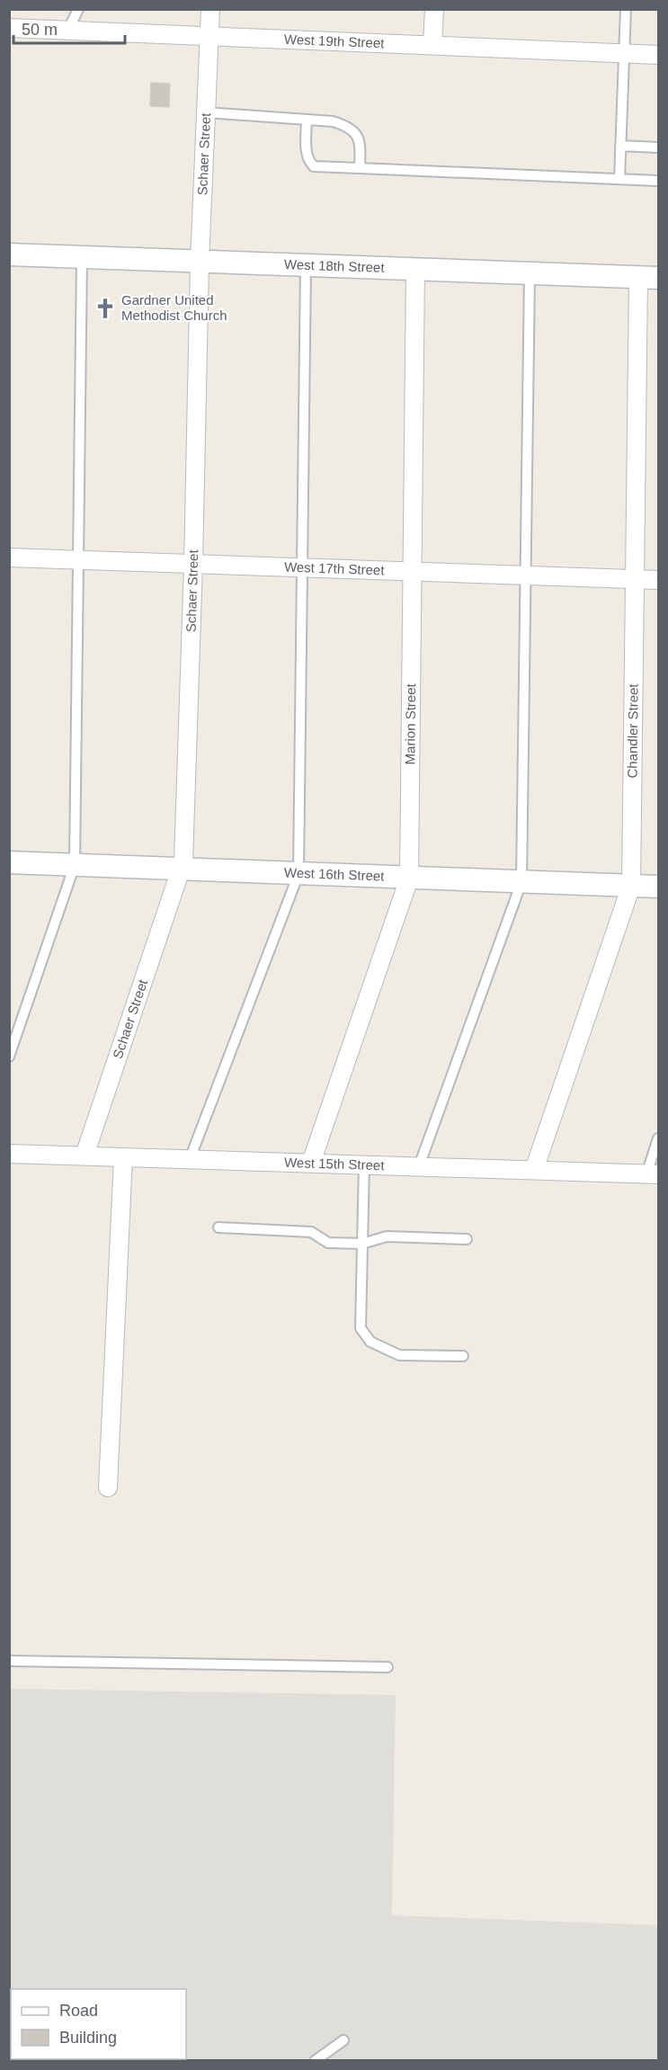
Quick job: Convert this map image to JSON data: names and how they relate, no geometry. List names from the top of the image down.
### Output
{
  "streets": {
    "street": [
      "West 19th Street",
      "Schaer Street",
      "West 18th Street",
      "West 17th Street",
      "Marion Street",
      "Chandler Street",
      "West 16th Street",
      "West 15th Street"
    ]
  },
  "crossings": [
    ["West 19th Street", "Schaer Street"],
    ["Schaer Street", "West 18th Street"],
    ["Schaer Street", "West 17th Street"],
    ["Schaer Street", "West 16th Street"],
    ["Schaer Street", "West 15th Street"],
    ["West 18th Street", "Marion Street"],
    ["West 18th Street", "Chandler Street"],
    ["West 17th Street", "Marion Street"],
    ["West 17th Street", "Chandler Street"],
    ["Marion Street", "West 16th Street"],
    ["Marion Street", "West 15th Street"],
    ["Chandler Street", "West 16th Street"],
    ["Chandler Street", "West 15th Street"]
  ],
  "places": {
    "church": ["Gardner United Methodist Church"]
  },
  "legend": ["Road", "Building"],
  "scale_bar": "50 m"
}
